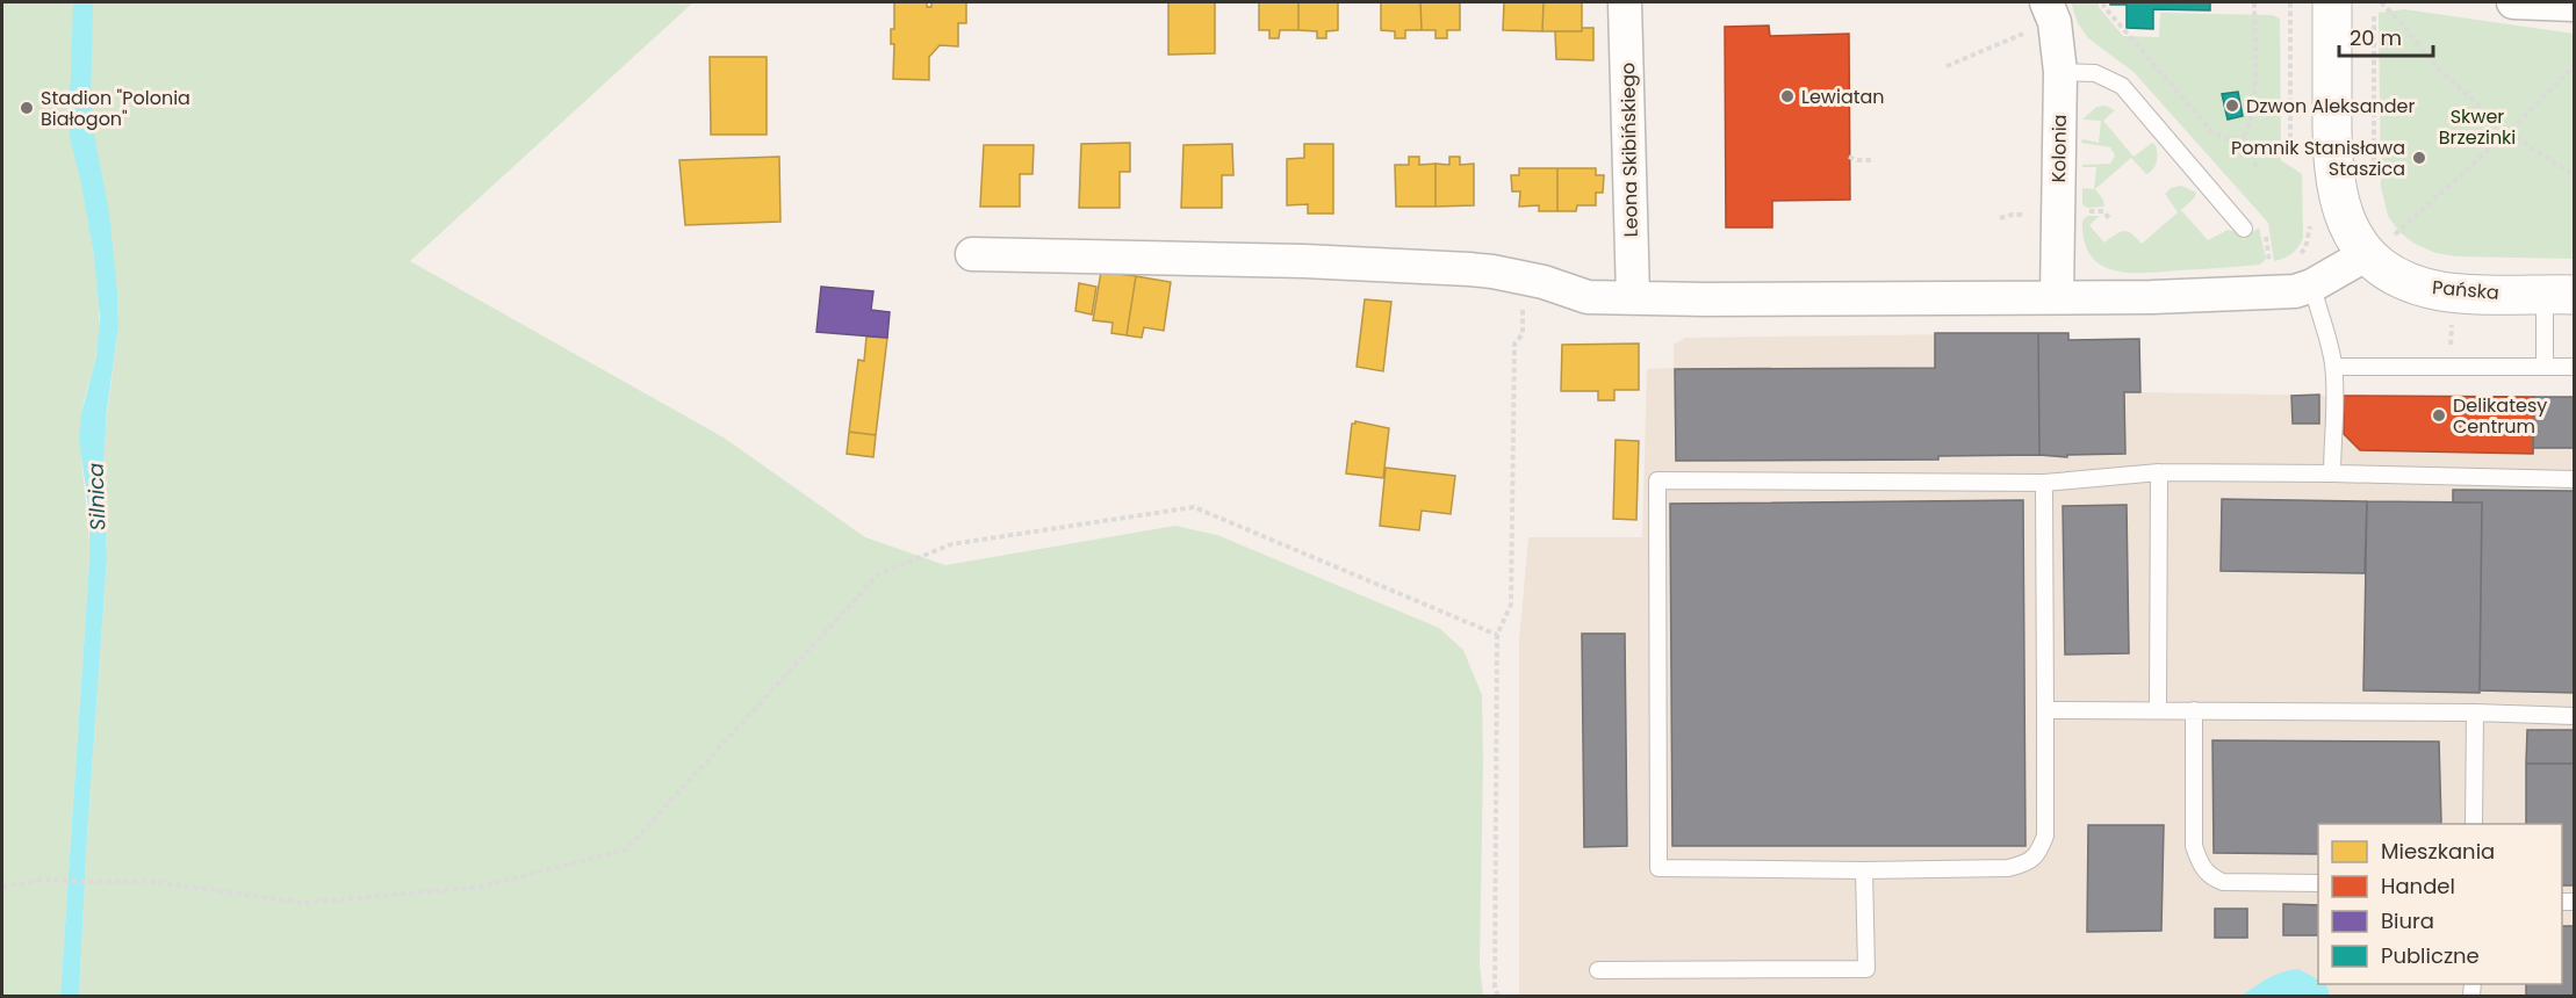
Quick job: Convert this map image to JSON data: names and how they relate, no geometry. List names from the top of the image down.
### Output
{
  "streets": {
    "main road": ["Pańska"],
    "street": ["Kolonia", "Leona Skibińskiego"]
  },
  "water": ["Silnica"],
  "parks": ["Skwer Brzezinki"],
  "places": [
    "Lewiatan",
    "Dzwon Aleksander",
    "Stadion \"Polonia Białogon\"",
    "Pomnik Stanisława Staszica",
    "Delikatesy Centrum"
  ],
  "legend": [
    "Mieszkania",
    "Handel",
    "Biura",
    "Publiczne"
  ],
  "scale_bar": "20 m"
}
